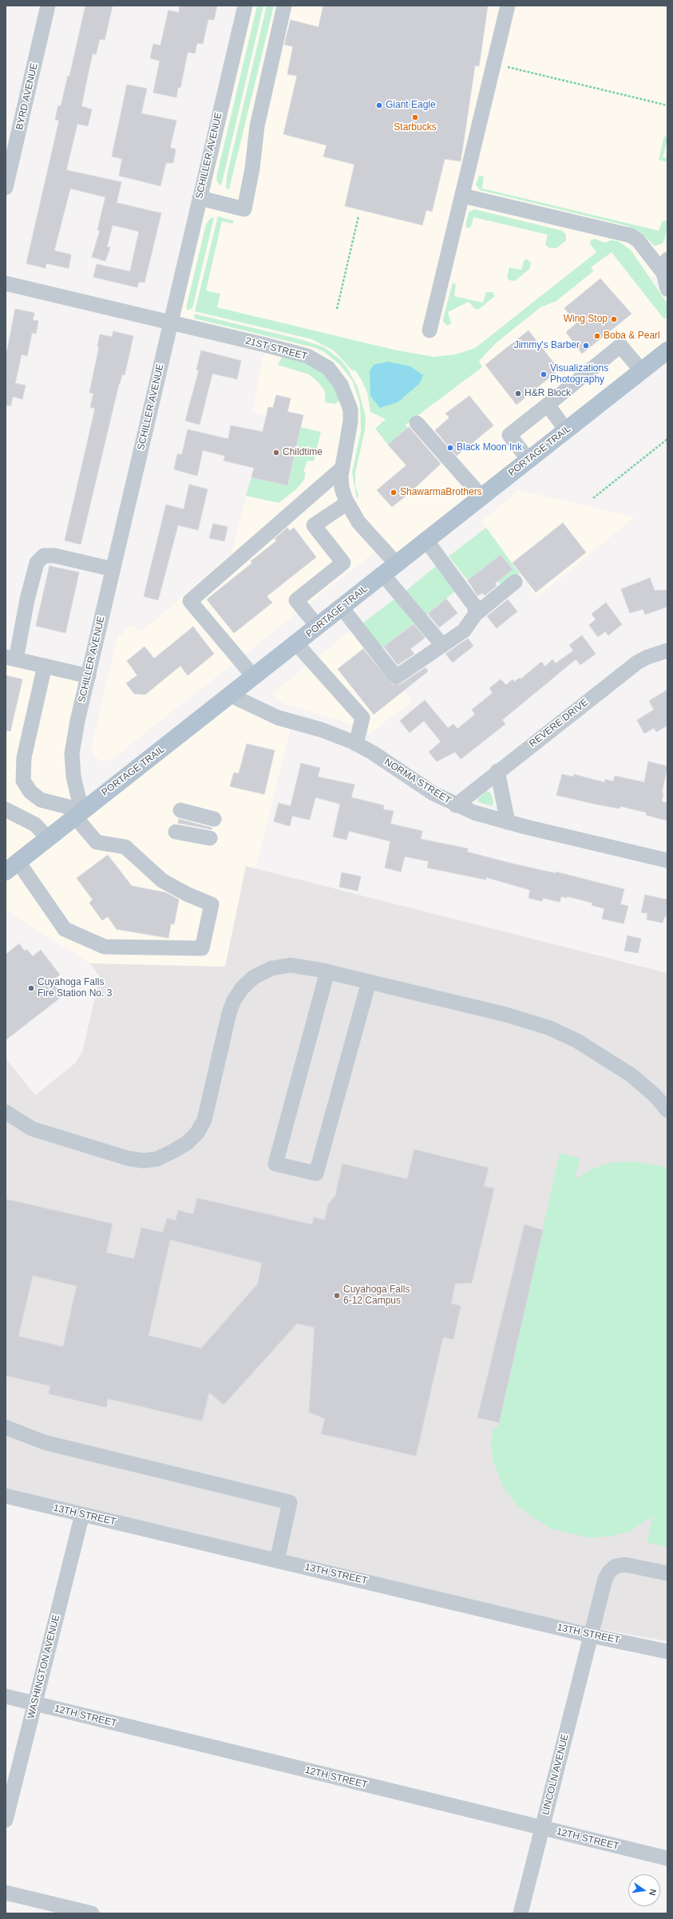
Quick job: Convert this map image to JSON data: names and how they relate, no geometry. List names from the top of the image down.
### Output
{
  "streets": {
    "main road": ["PORTAGE TRAIL"],
    "street": [
      "BYRD AVENUE",
      "SCHILLER AVENUE",
      "21ST STREET",
      "REVERE DRIVE",
      "NORMA STREET",
      "13TH STREET",
      "WASHINGTON AVENUE",
      "12TH STREET",
      "LINCOLN AVENUE"
    ]
  },
  "crossings": [
    ["SCHILLER AVENUE", "21ST STREET"],
    ["SCHILLER AVENUE", "PORTAGE TRAIL"],
    ["21ST STREET", "PORTAGE TRAIL"],
    ["PORTAGE TRAIL", "NORMA STREET"],
    ["REVERE DRIVE", "NORMA STREET"],
    ["13TH STREET", "WASHINGTON AVENUE"],
    ["13TH STREET", "LINCOLN AVENUE"],
    ["WASHINGTON AVENUE", "12TH STREET"],
    ["12TH STREET", "LINCOLN AVENUE"]
  ],
  "places": [
    "Giant Eagle",
    "Starbucks",
    "Wing Stop",
    "Boba & Pearl",
    "Jimmy's Barber",
    "Visualizations Photography",
    "H&R Block",
    "Black Moon Ink",
    "Childtime",
    "ShawarmaBrothers",
    "Cuyahoga Falls Fire Station No. 3",
    "Cuyahoga Falls 6-12 Campus"
  ],
  "north": "right"
}
